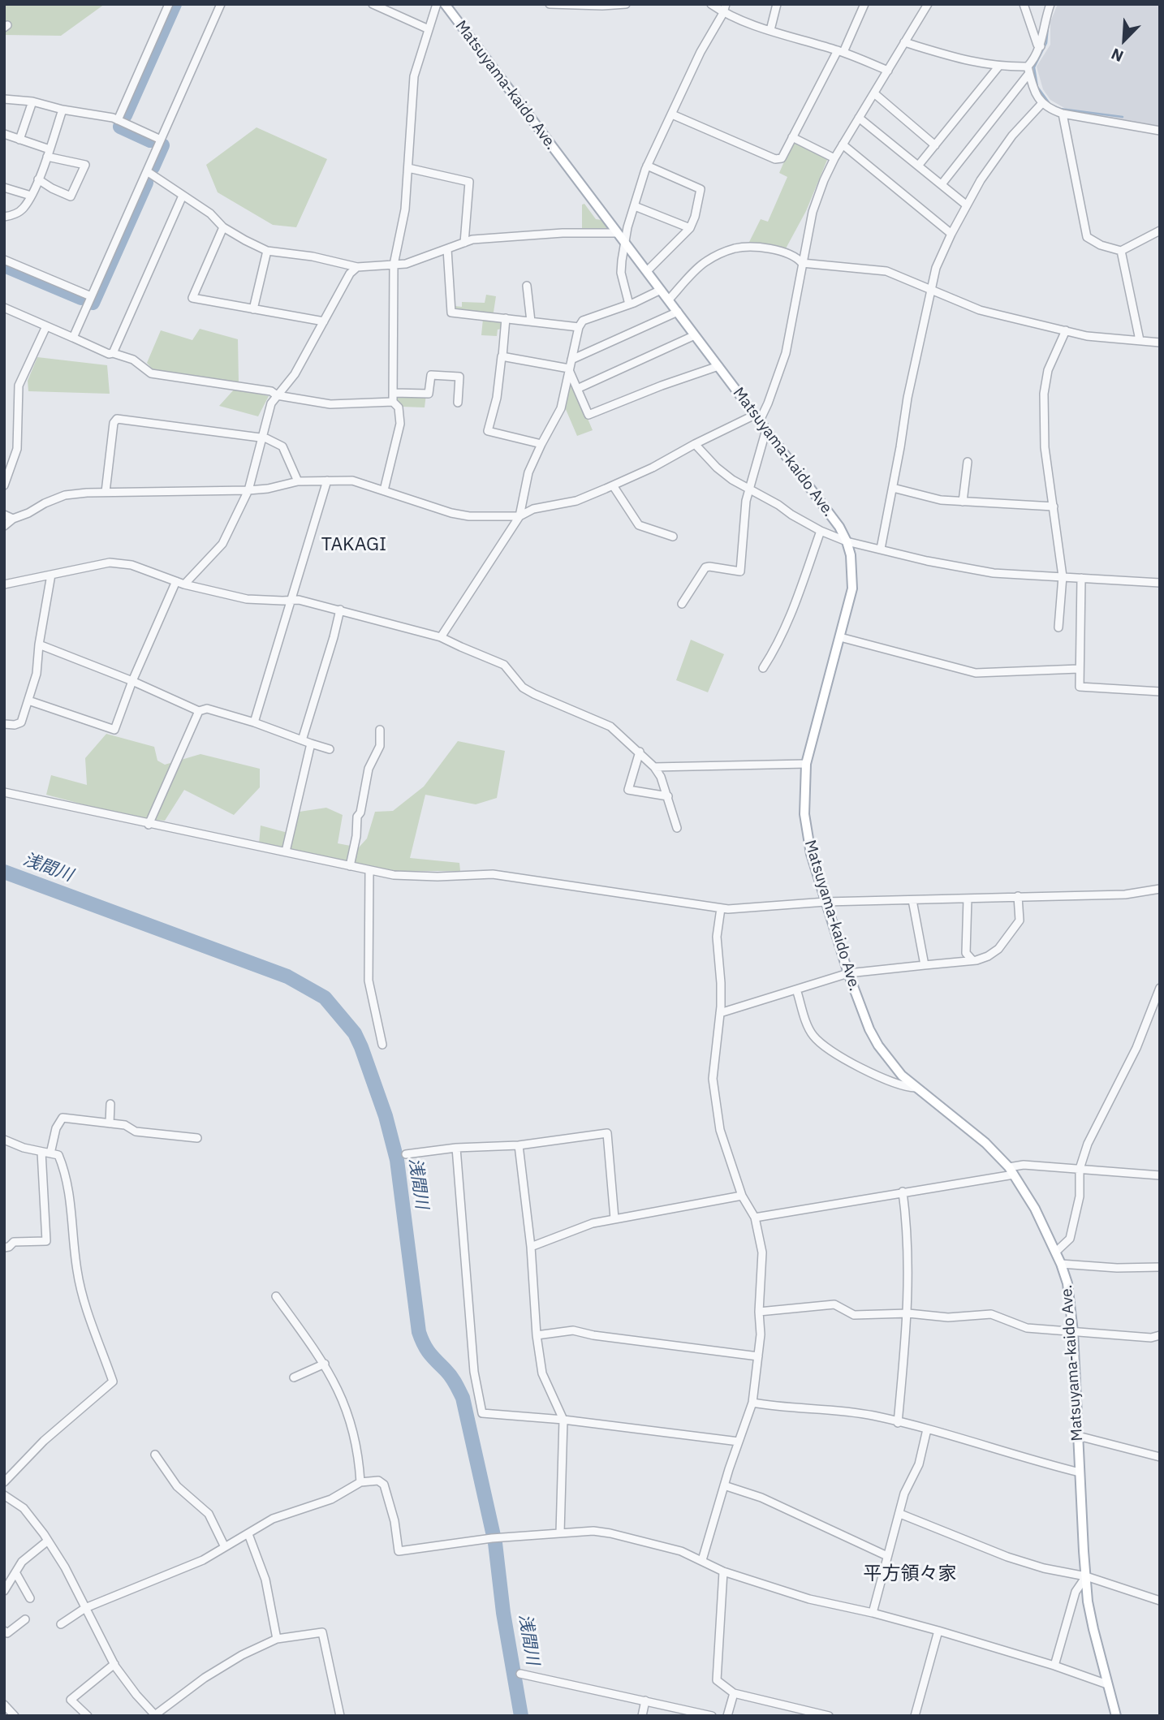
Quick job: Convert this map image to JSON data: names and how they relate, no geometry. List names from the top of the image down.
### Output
{
  "streets": {
    "main road": ["Matsuyama-kaido Ave."]
  },
  "districts": ["TAKAGI", "平方領々家"],
  "water": ["浅間川"],
  "north": "bottom left"
}
